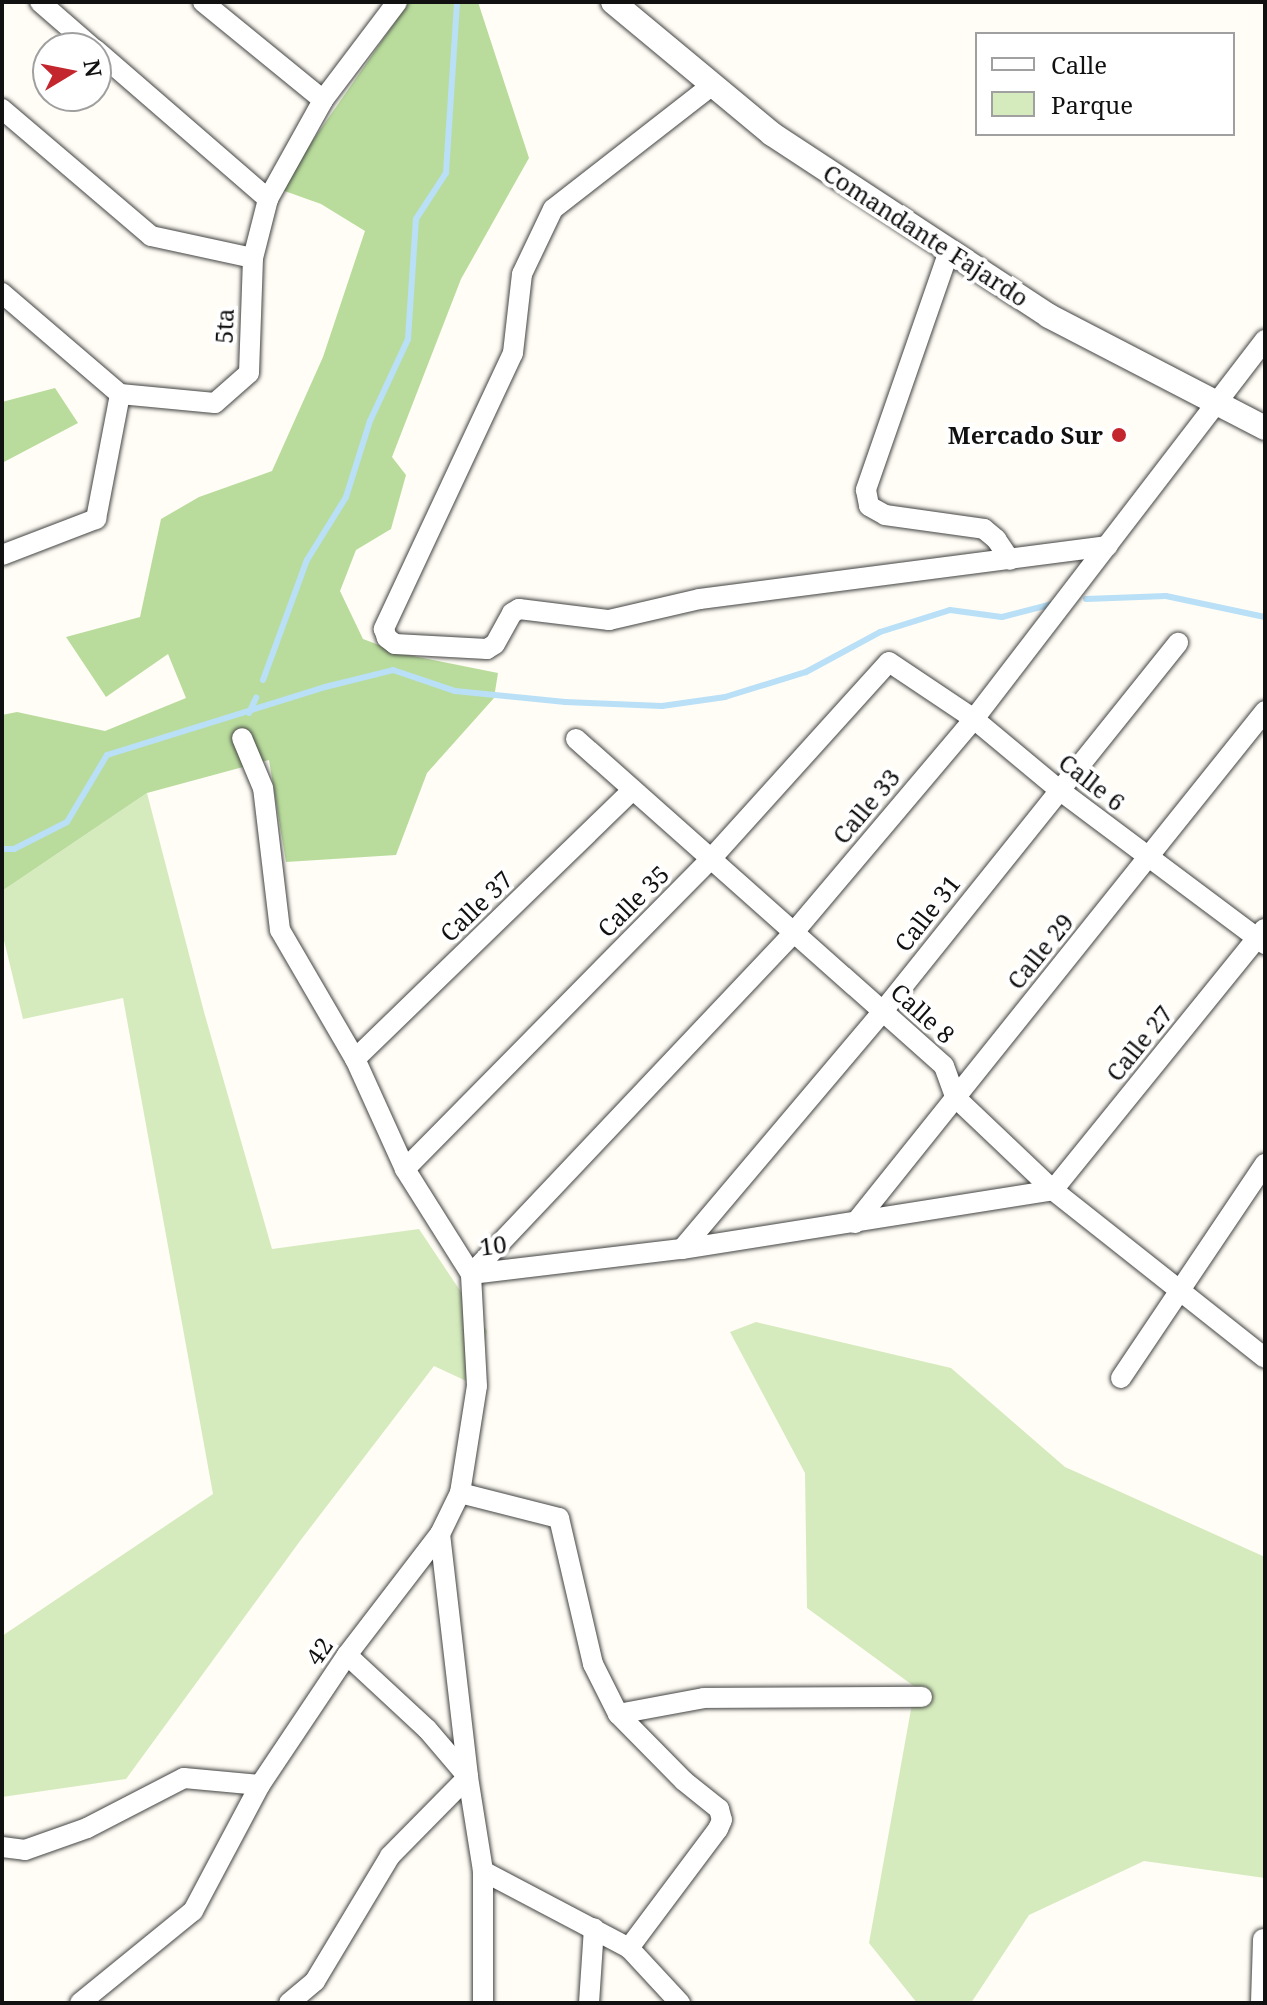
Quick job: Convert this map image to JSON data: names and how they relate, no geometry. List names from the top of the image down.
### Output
{
  "streets": {
    "street": [
      "Comandante Fajardo",
      "5ta",
      "Calle 6",
      "Calle 33",
      "Calle 35",
      "Calle 37",
      "Calle 31",
      "Calle 29",
      "Calle 8",
      "Calle 27",
      "10",
      "42"
    ]
  },
  "crossings": [
    ["Comandante Fajardo", "Calle 33"],
    ["Calle 6", "Calle 33"],
    ["Calle 6", "Calle 35"],
    ["Calle 6", "Calle 31"],
    ["Calle 6", "Calle 29"],
    ["Calle 6", "Calle 27"],
    ["Calle 33", "Calle 8"],
    ["Calle 33", "10"],
    ["Calle 33", "42"],
    ["Calle 35", "Calle 8"],
    ["Calle 35", "10"],
    ["Calle 37", "Calle 8"],
    ["Calle 37", "10"],
    ["Calle 31", "Calle 8"],
    ["Calle 31", "10"],
    ["Calle 29", "Calle 8"],
    ["Calle 29", "10"],
    ["Calle 8", "Calle 27"],
    ["Calle 8", "10"],
    ["Calle 27", "10"],
    ["10", "42"]
  ],
  "places": ["Mercado Sur"],
  "legend": ["Calle", "Parque"],
  "north": "right"
}
